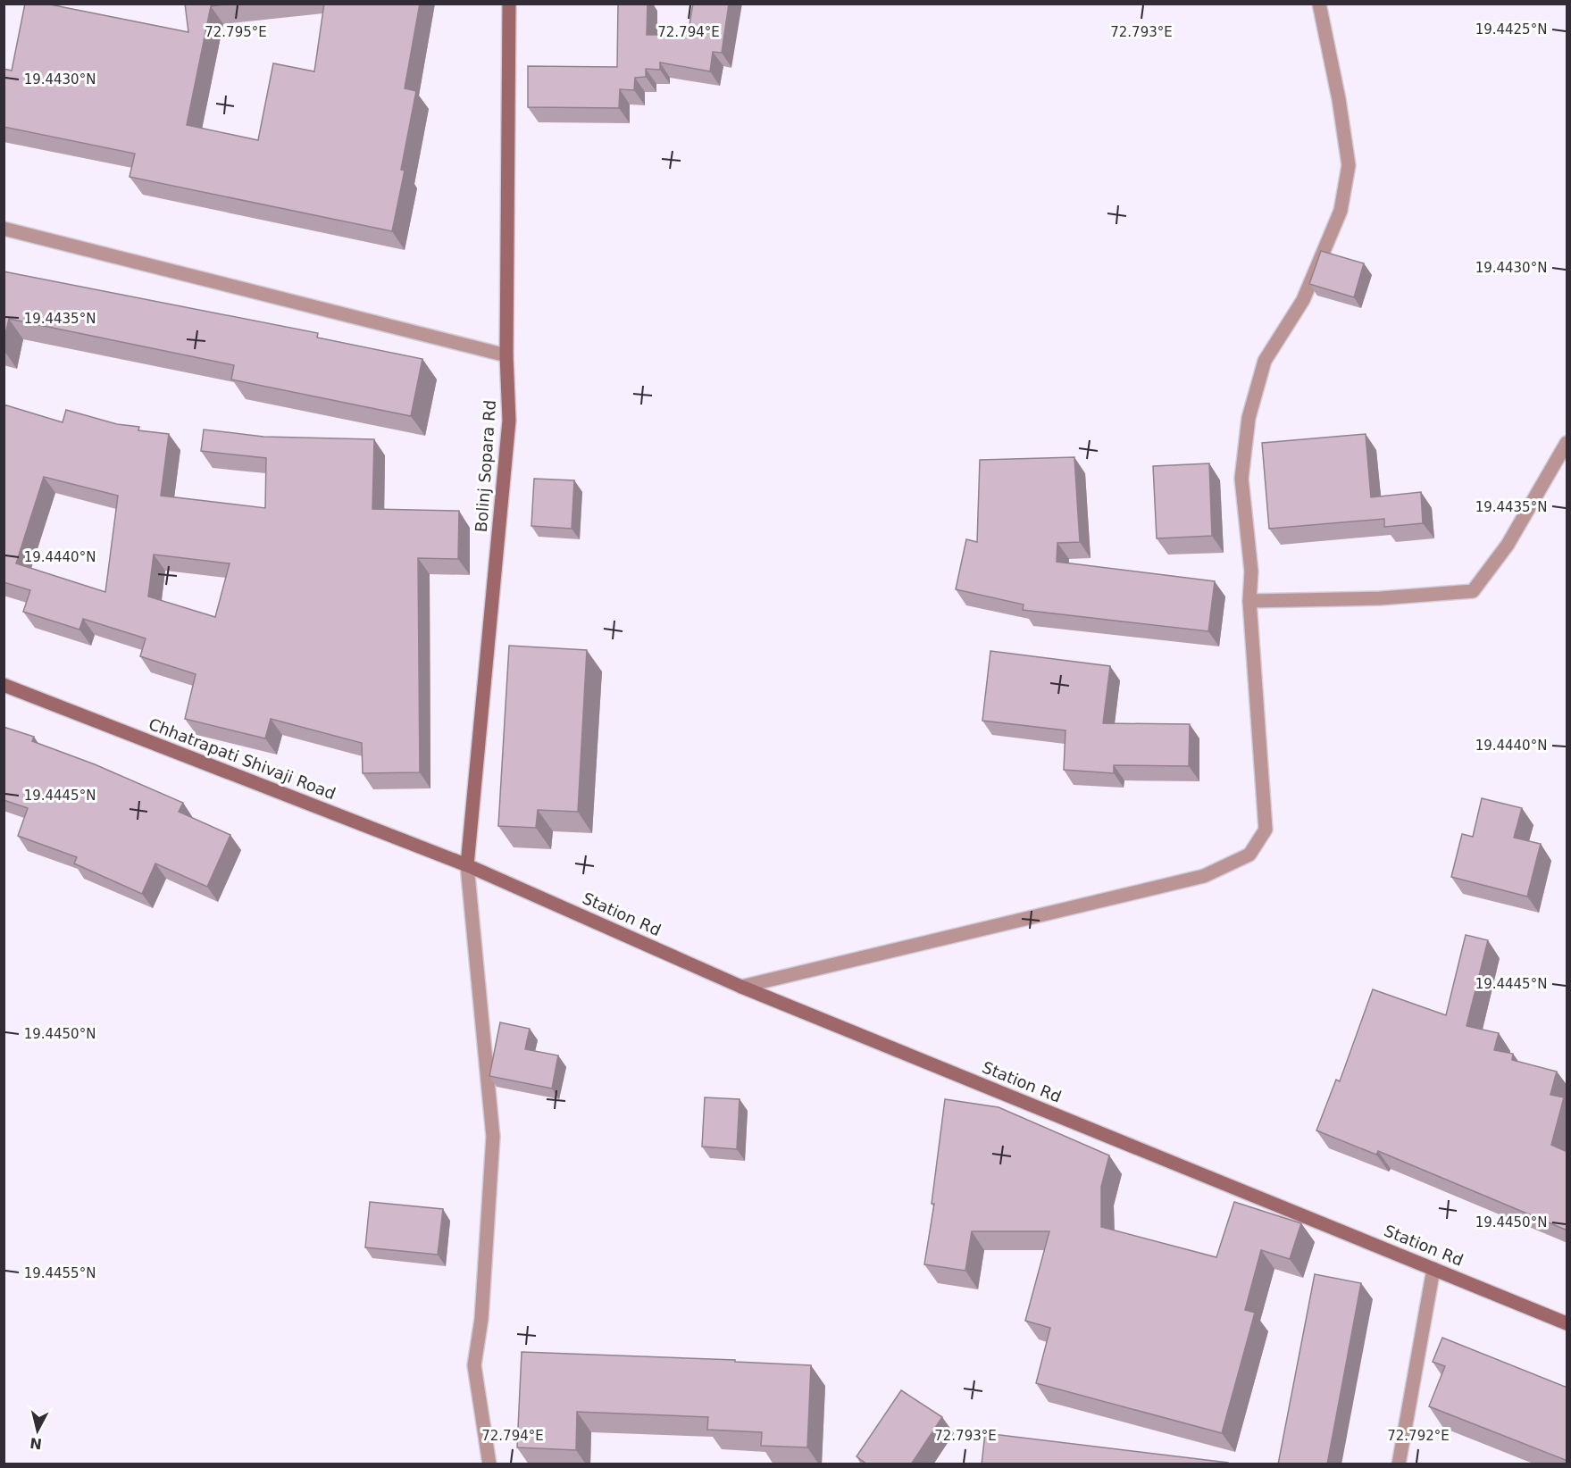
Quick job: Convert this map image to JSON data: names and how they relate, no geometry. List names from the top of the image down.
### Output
{
  "streets": {
    "main road": ["Bolinj Sopara Rd", "Chhatrapati Shivaji Road", "Station Rd"]
  },
  "crossings": [
    ["Bolinj Sopara Rd", "Chhatrapati Shivaji Road"],
    ["Bolinj Sopara Rd", "Station Rd"],
    ["Chhatrapati Shivaji Road", "Station Rd"]
  ],
  "north": "bottom",
  "coordinates": [
    "19.4425°N",
    "72.795°E",
    "72.794°E",
    "72.793°E",
    "19.4430°N",
    "19.4435°N",
    "19.4440°N",
    "19.4445°N",
    "19.4450°N",
    "19.4455°N",
    "72.792°E"
  ]
}
